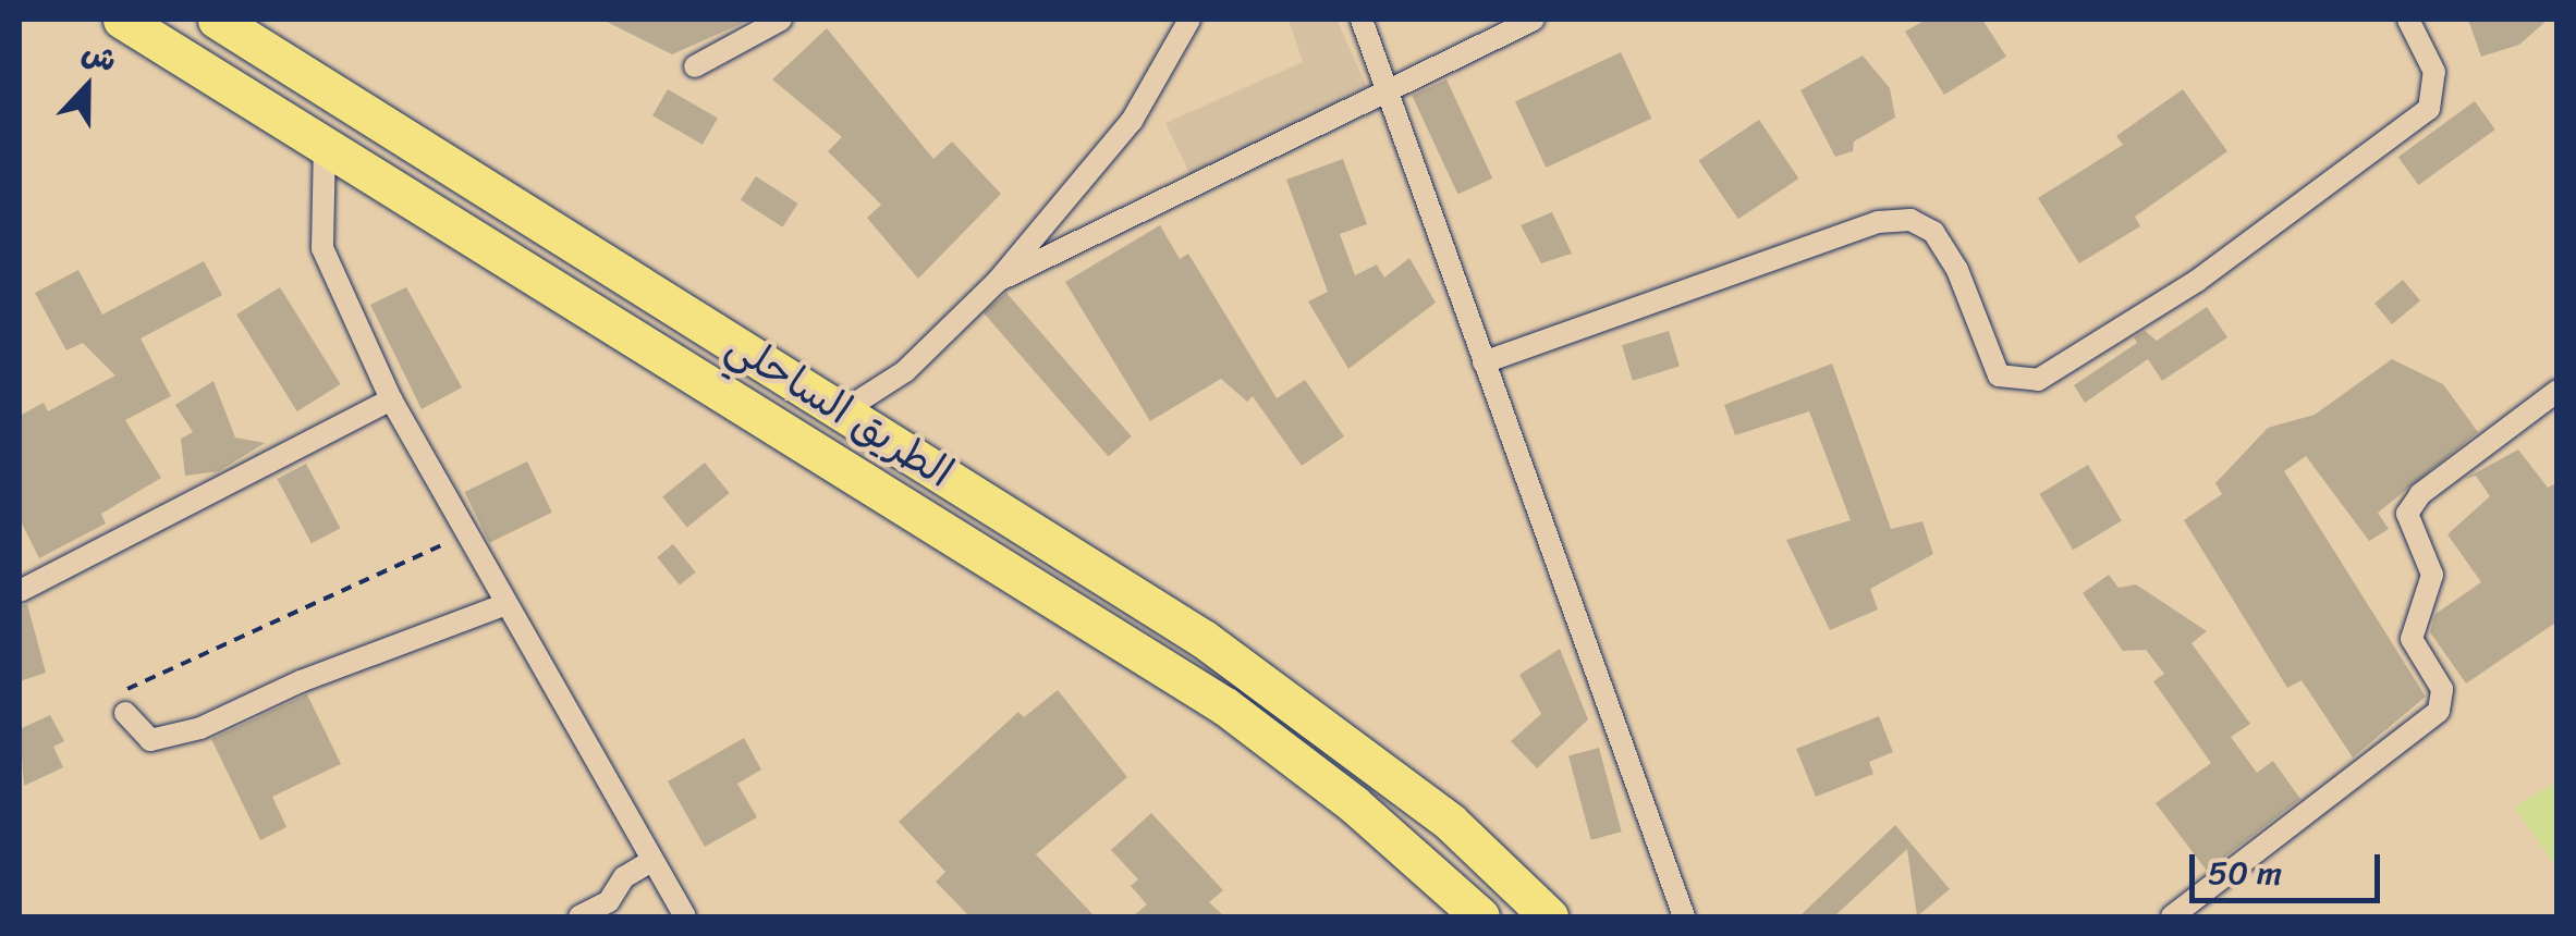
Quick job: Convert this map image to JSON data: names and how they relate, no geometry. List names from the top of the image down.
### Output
{
  "streets": {
    "highway": ["الطريق الساحلي"]
  },
  "scale_bar": "50 m",
  "north": "top"
}
